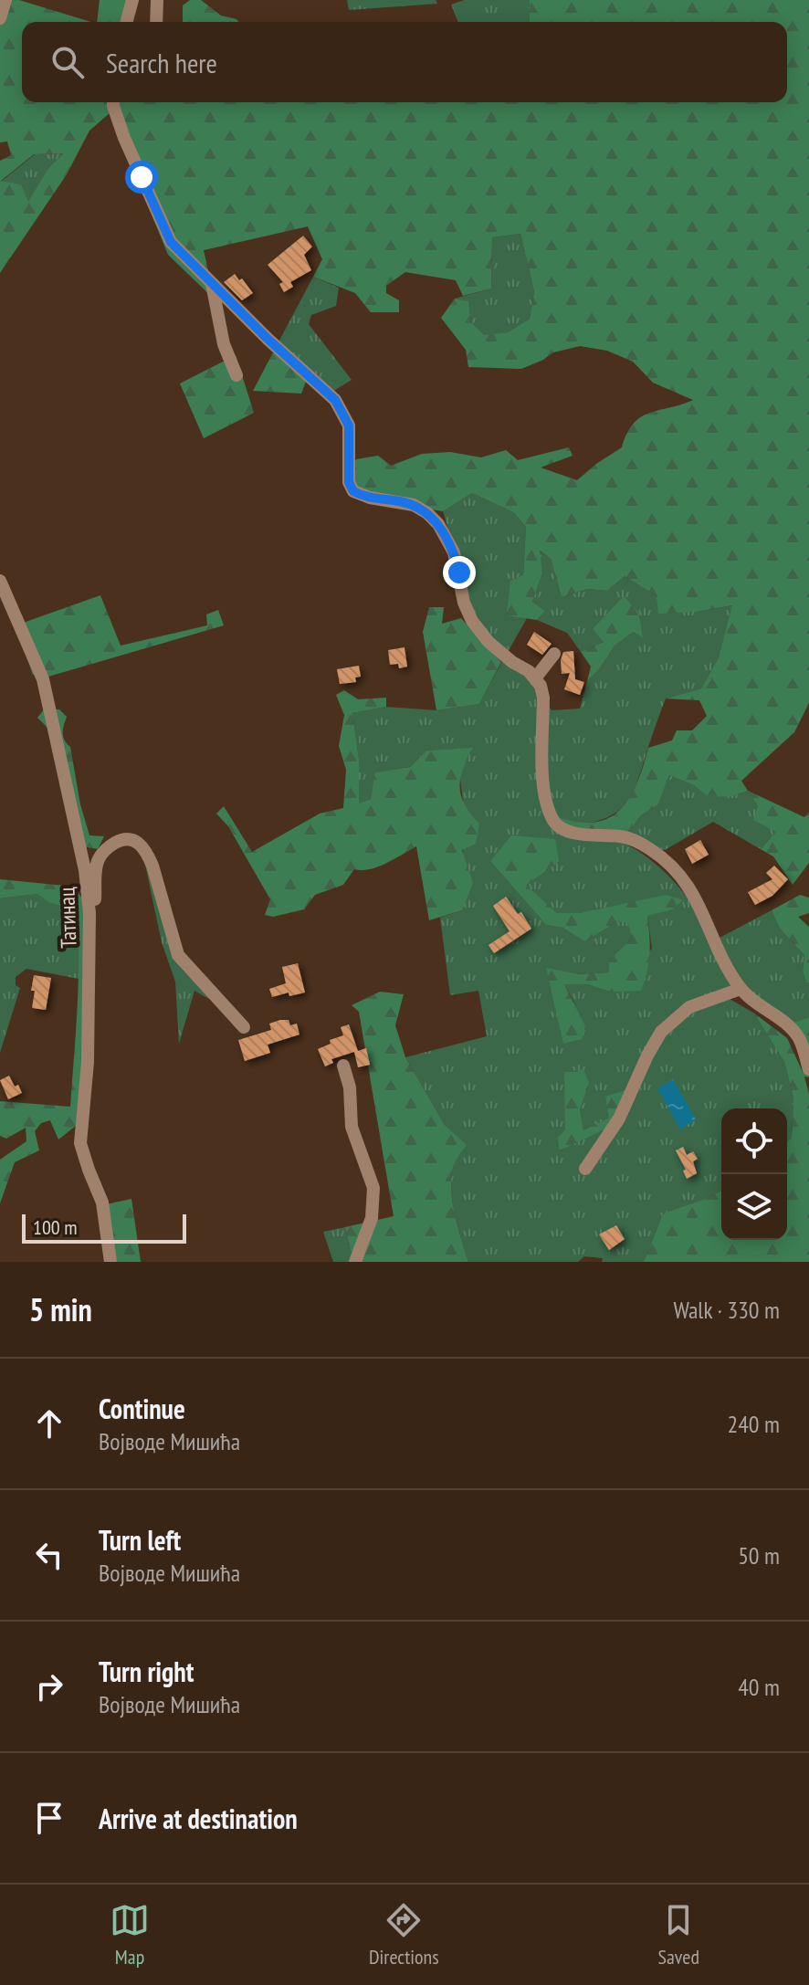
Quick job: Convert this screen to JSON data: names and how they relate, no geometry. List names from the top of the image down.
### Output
{
  "streets": {
    "street": ["Татинац"]
  },
  "scale_bar": "100 m",
  "page": {
    "search": "Search here",
    "scale": "100 m",
    "heading": ["5 min", "Walk · 330 m"],
    "list": [
      ["Continue", "Војводе Мишића", "240 m"],
      ["Turn left", "Војводе Мишића", "50 m"],
      ["Turn right", "Војводе Мишића", "40 m"],
      "Arrive at destination"
    ],
    "nav": ["Map", "Directions", "Saved"]
  }
}
